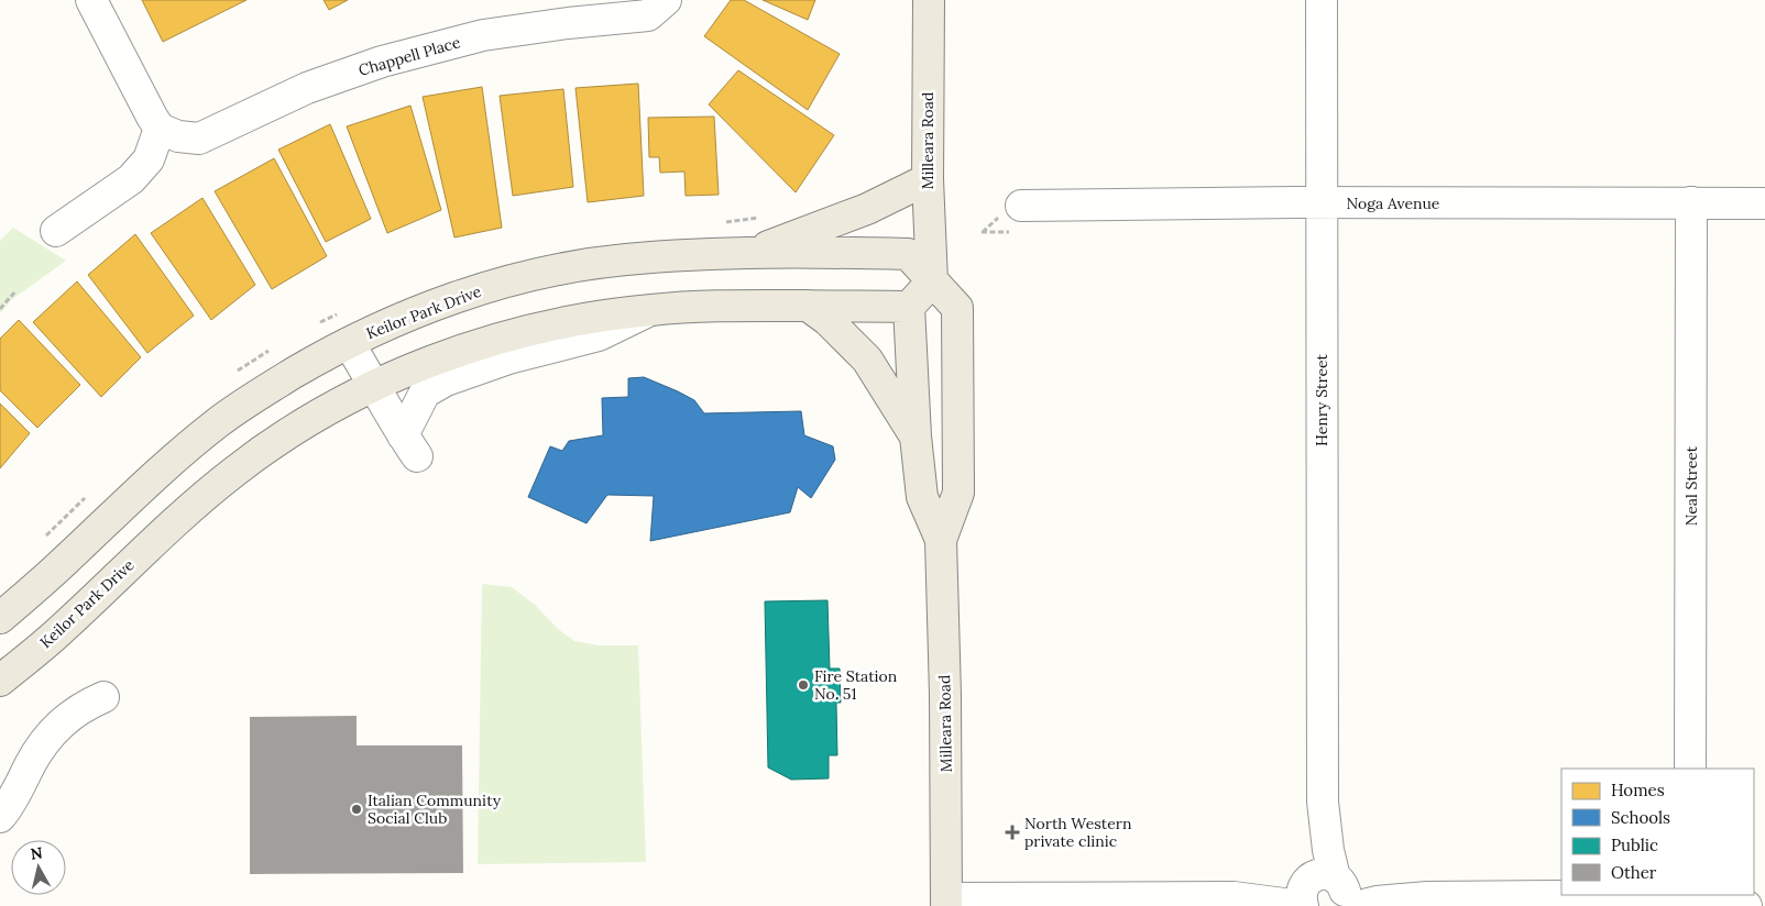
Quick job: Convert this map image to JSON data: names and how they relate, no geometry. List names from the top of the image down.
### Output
{
  "streets": {
    "main road": ["Milleara Road", "Keilor Park Drive"],
    "street": [
      "Chappell Place",
      "Noga Avenue",
      "Henry Street",
      "Neal Street"
    ]
  },
  "crossings": [
    ["Milleara Road", "Keilor Park Drive"],
    ["Noga Avenue", "Henry Street"],
    ["Noga Avenue", "Neal Street"]
  ],
  "places": {
    "other": ["Fire Station No. 51", "Italian Community Social Club"],
    "health": ["North Western private clinic"]
  },
  "legend": [
    "Homes",
    "Schools",
    "Public",
    "Other"
  ],
  "north": "top"
}
